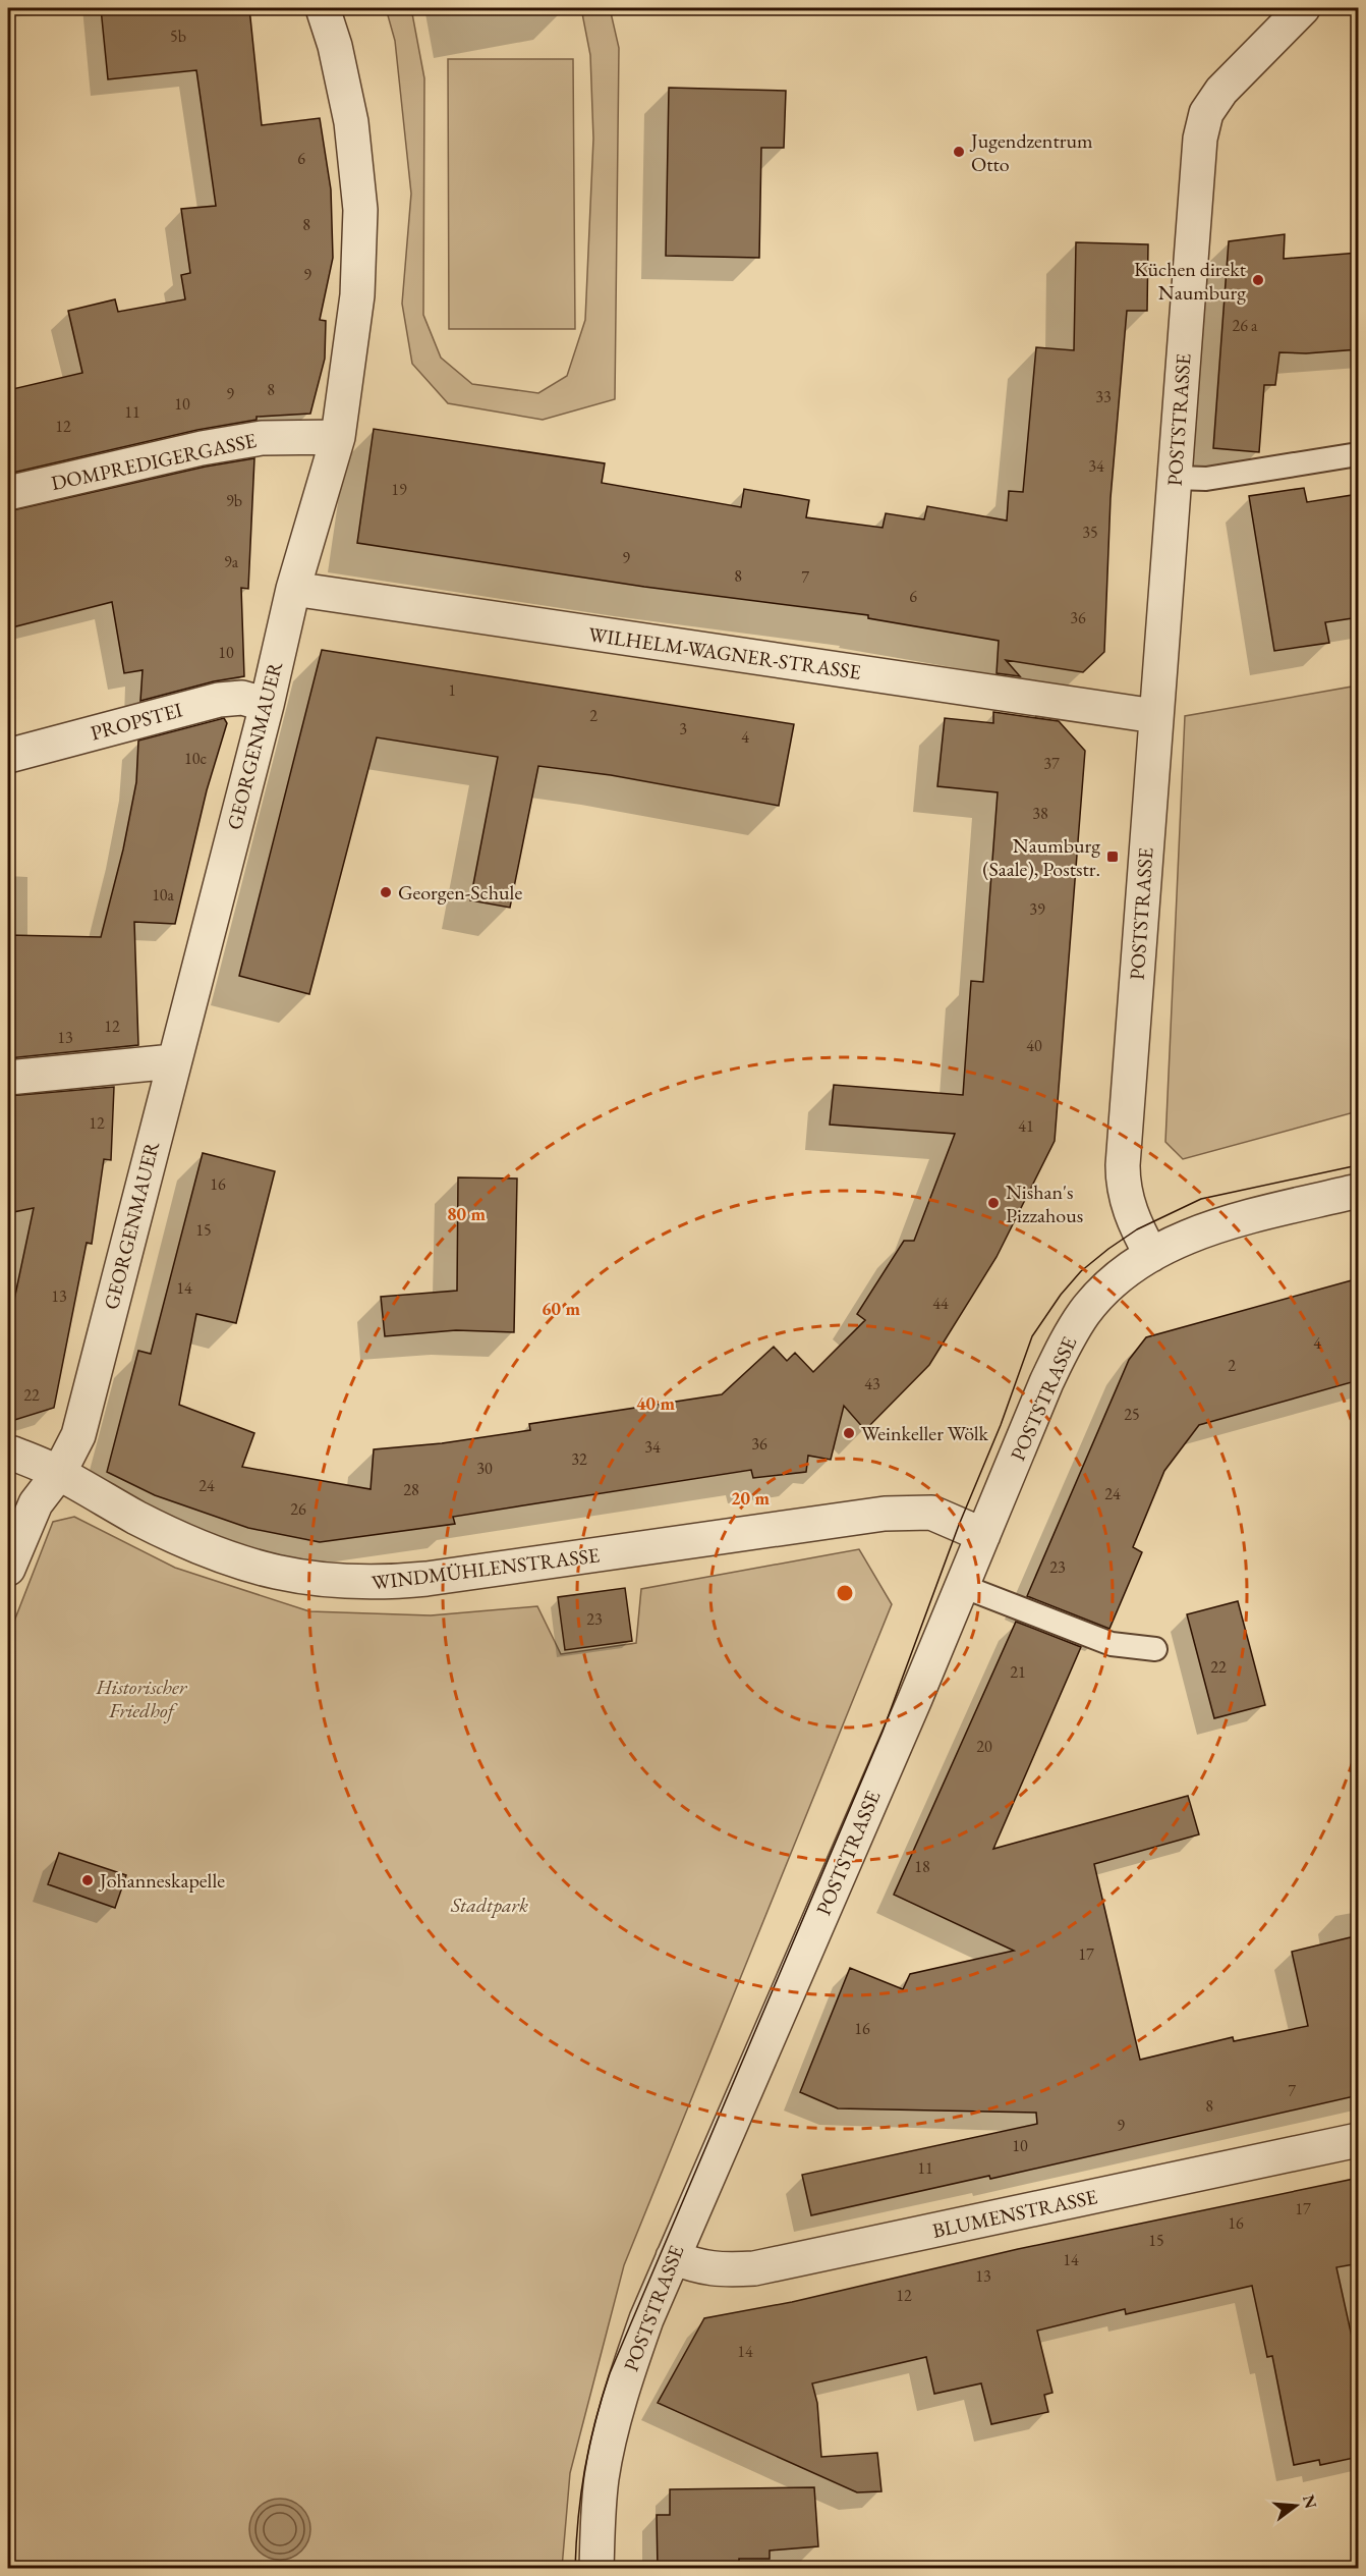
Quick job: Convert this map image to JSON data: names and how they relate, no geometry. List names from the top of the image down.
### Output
{
  "streets": {
    "street": [
      "POSTSTRASSE",
      "DOMPREDIGERGASSE",
      "WILHELM-WAGNER-STRASSE",
      "PROPSTEI",
      "GEORGENMAUER",
      "WINDMÜHLENSTRASSE",
      "BLUMENSTRASSE"
    ]
  },
  "crossings": [
    ["POSTSTRASSE", "WILHELM-WAGNER-STRASSE"],
    ["POSTSTRASSE", "WINDMÜHLENSTRASSE"],
    ["POSTSTRASSE", "BLUMENSTRASSE"],
    ["DOMPREDIGERGASSE", "GEORGENMAUER"],
    ["WILHELM-WAGNER-STRASSE", "GEORGENMAUER"],
    ["PROPSTEI", "GEORGENMAUER"],
    ["GEORGENMAUER", "WINDMÜHLENSTRASSE"]
  ],
  "parks": ["Historischer Friedhof", "Stadtpark"],
  "places": {
    "other": [
      "Jugendzentrum Otto",
      "Küchen direkt Naumburg",
      "Georgen-Schule",
      "Nishan's Pizzahous",
      "Weinkeller Wölk",
      "Johanneskapelle"
    ],
    "transit": ["Naumburg (Saale), Poststr."]
  },
  "house_numbers": [
    "5b",
    "6",
    "8",
    "9",
    "26 a",
    "8",
    "9",
    "33",
    "10",
    "11",
    "12",
    "34",
    "19",
    "9b",
    "35",
    "9",
    "9a",
    "8",
    "7",
    "6",
    "36",
    "10",
    "1",
    "2",
    "3",
    "4",
    "10c",
    "37",
    "38",
    "10a",
    "39",
    "12",
    "13",
    "40",
    "12",
    "41",
    "16",
    "15",
    "14",
    "13",
    "44",
    "4",
    "2",
    "43",
    "22",
    "25",
    "36",
    "34",
    "32",
    "30",
    "24",
    "28",
    "24",
    "26",
    "23",
    "23",
    "22",
    "21",
    "20",
    "18",
    "17",
    "16",
    "7",
    "8",
    "9",
    "10",
    "11",
    "17",
    "16",
    "15",
    "14",
    "13",
    "12",
    "14"
  ],
  "north": "right",
  "rings": [
    "80 m",
    "60 m",
    "40 m",
    "20 m"
  ]
}
